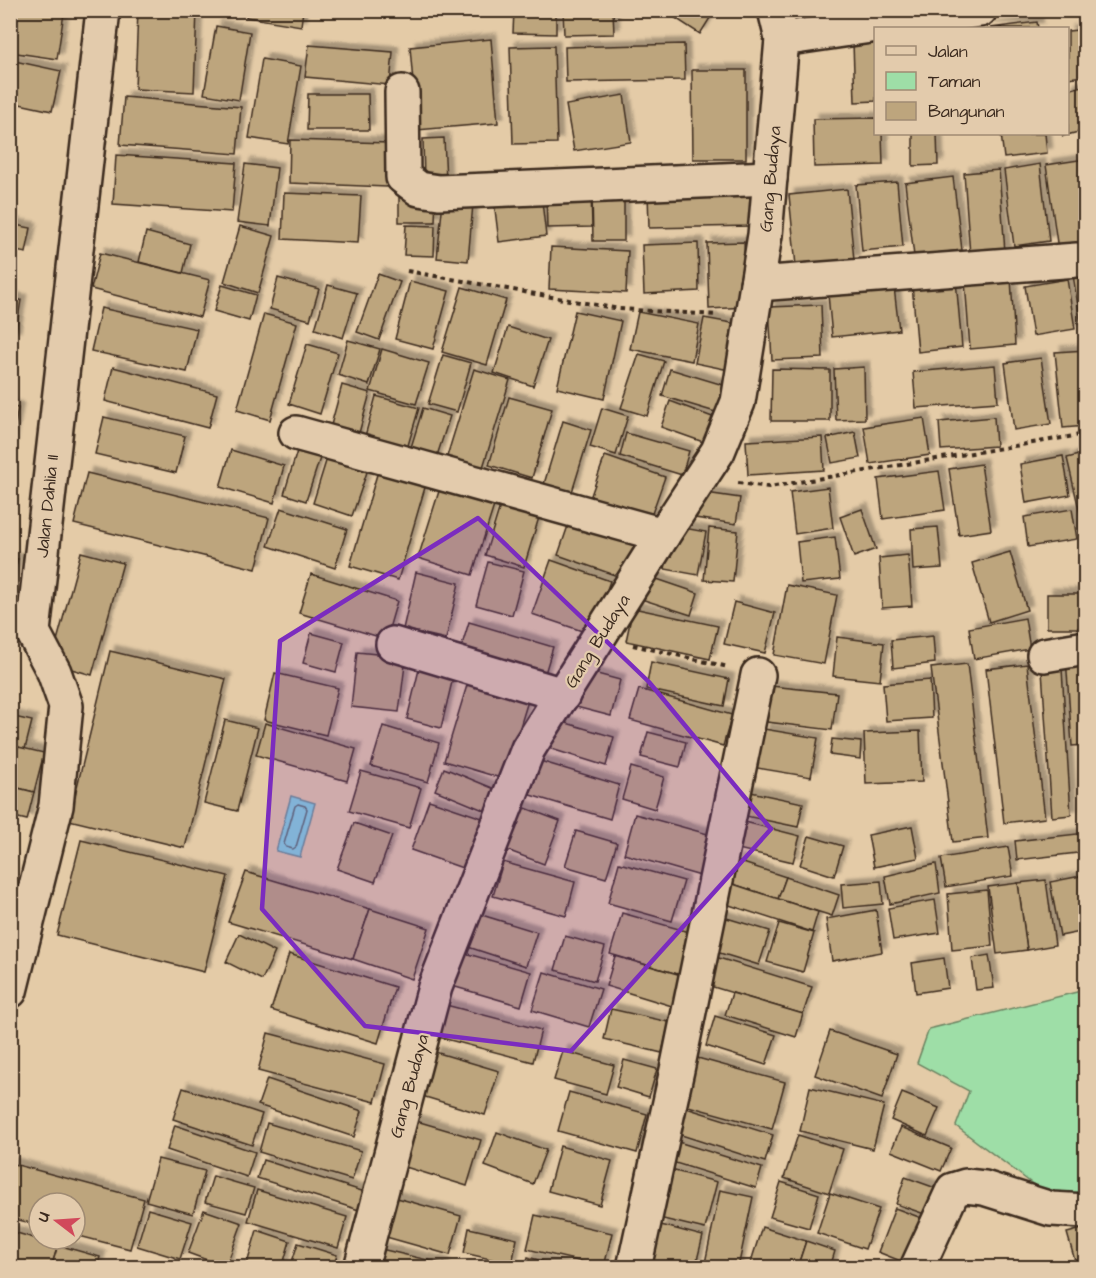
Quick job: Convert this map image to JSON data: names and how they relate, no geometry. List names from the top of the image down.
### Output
{
  "streets": {
    "street": ["Gang Budaya", "Jalan Dahlia II"]
  },
  "legend": ["Jalan", "Taman", "Bangunan"],
  "north": "left"
}
